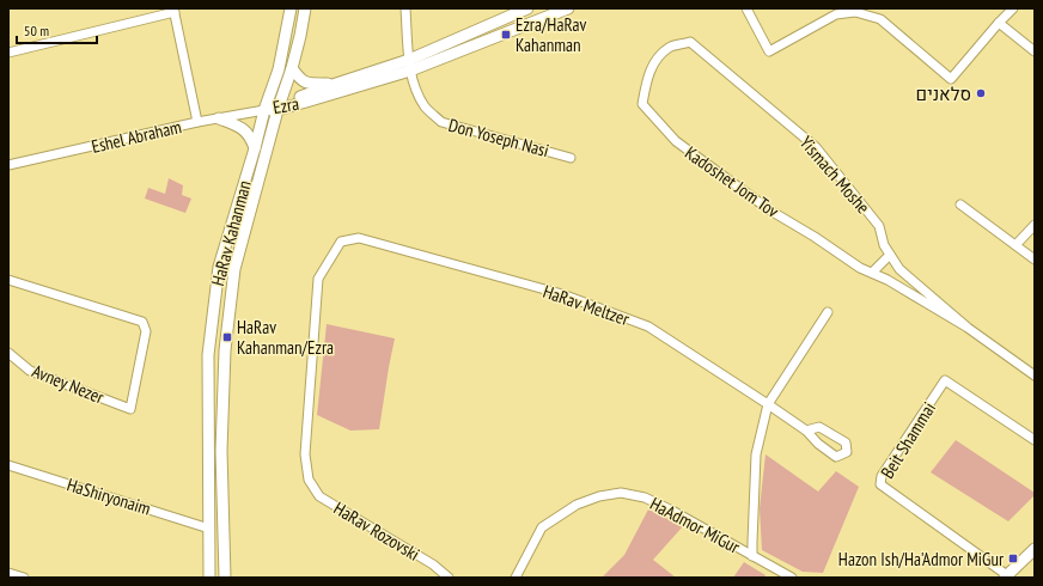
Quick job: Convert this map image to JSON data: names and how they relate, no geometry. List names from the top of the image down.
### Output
{
  "streets": {
    "street": [
      "Ezra",
      "Eshel Abraham",
      "Don Yoseph Nasi",
      "Yismach Moshe",
      "Kadoshet Jom Tov",
      "HaRav Kahanman",
      "HaRav Meltzer",
      "Avney Nezer",
      "Beit Shammai",
      "HaShiryonaim",
      "HaAdmor MiGur",
      "HaRav Rozovski"
    ]
  },
  "crossings": [
    ["Ezra", "Eshel Abraham"],
    ["Ezra", "Don Yoseph Nasi"],
    ["Ezra", "HaRav Kahanman"],
    ["Eshel Abraham", "HaRav Kahanman"],
    ["Yismach Moshe", "Kadoshet Jom Tov"],
    ["HaRav Kahanman", "HaShiryonaim"],
    ["HaRav Meltzer", "HaRav Rozovski"]
  ],
  "places": {
    "transit": ["Ezra/HaRav Kahanman", "HaRav Kahanman/Ezra", "Hazon Ish/Ha'Admor MiGur"],
    "other": ["סלאנים"]
  },
  "scale_bar": "50 m"
}
